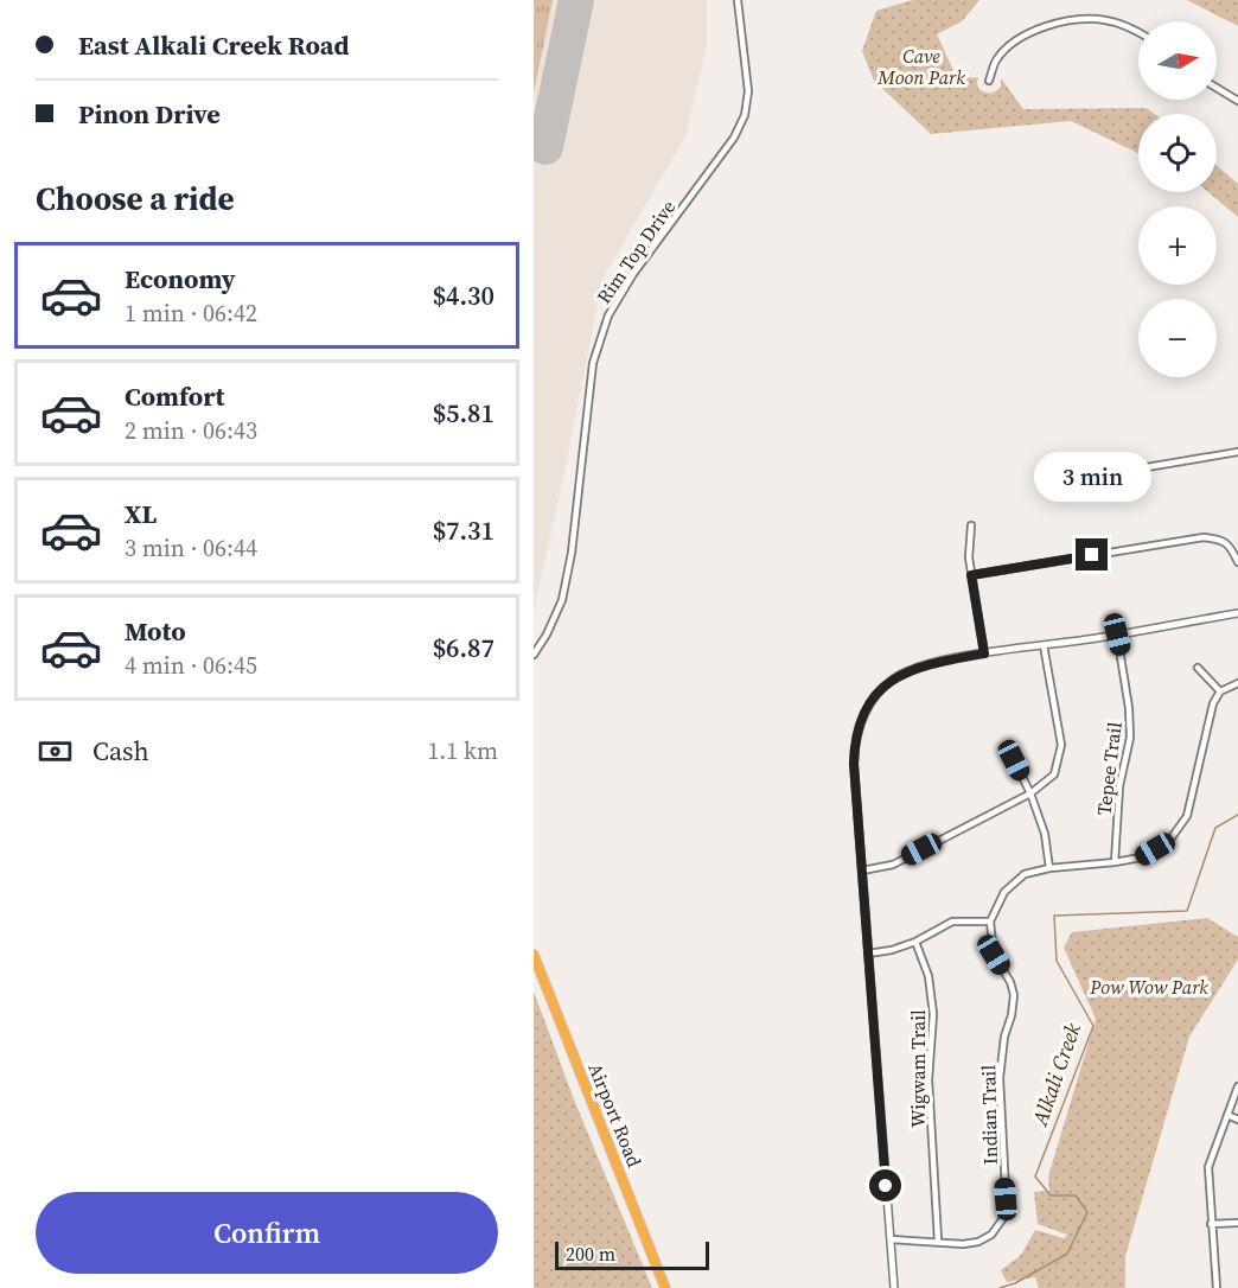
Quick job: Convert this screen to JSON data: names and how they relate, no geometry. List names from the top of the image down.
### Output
{
  "streets": {
    "highway": ["Airport Road"],
    "street": [
      "Rim Top Drive",
      "Tepee Trail",
      "Wigwam Trail",
      "Indian Trail"
    ]
  },
  "crossings": [
    ["Wigwam Trail", "Indian Trail"]
  ],
  "water": ["Alkali Creek"],
  "parks": ["Cave Moon Park", "Pow Wow Park"],
  "scale_bar": "200 m",
  "north": "right",
  "page": {
    "banner": ["East Alkali Creek Road", "Pinon Drive"],
    "map_buttons": ["+", "−"],
    "heading": "Choose a ride",
    "list": [
      {
        "name": "Economy",
        "note": "1 min · 06:42",
        "value": "$4.30"
      },
      {
        "name": "Comfort",
        "note": "2 min · 06:43",
        "value": "$5.81"
      },
      {
        "name": "XL",
        "note": "3 min · 06:44",
        "value": "$7.31"
      },
      {
        "name": "Moto",
        "note": "4 min · 06:45",
        "value": "$6.87"
      }
    ],
    "bubble": "3 min",
    "pay": ["Cash", "1.1 km"],
    "buttons": "Confirm",
    "scale": "200 m"
  }
}
